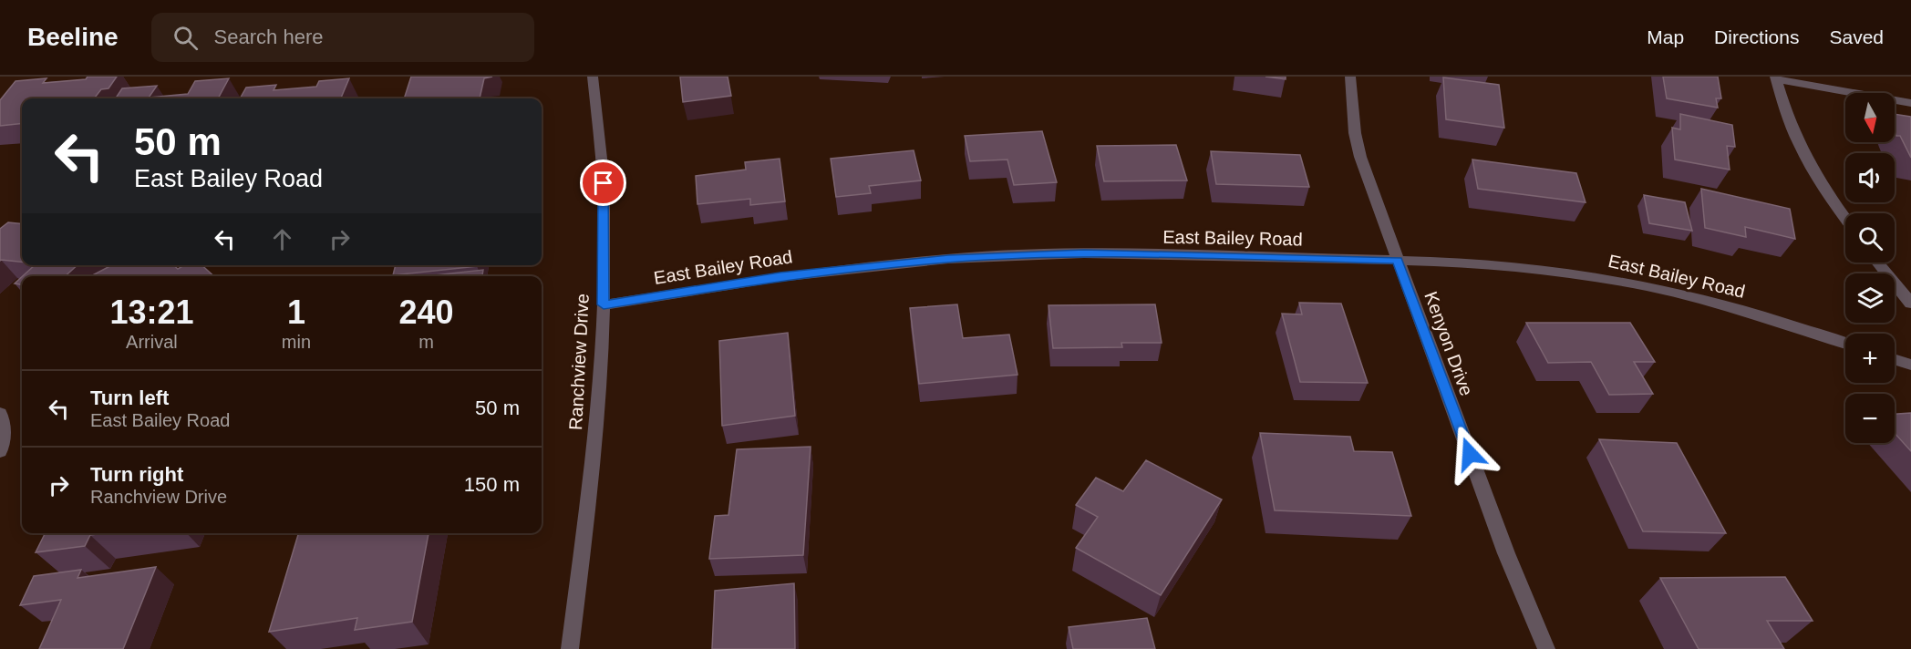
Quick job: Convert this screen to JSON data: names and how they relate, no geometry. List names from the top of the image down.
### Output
{
  "streets": {
    "street": ["East Bailey Road", "Kenyon Drive", "Ranchview Drive"]
  },
  "crossings": [
    ["East Bailey Road", "Kenyon Drive"],
    ["East Bailey Road", "Ranchview Drive"]
  ],
  "north": "bottom",
  "page": {
    "header": "Beeline",
    "search": "Search here",
    "nav": ["Map", "Directions", "Saved"],
    "map_buttons": ["+", "−"],
    "turn": ["50 m", "East Bailey Road"],
    "eta": [
      "13:21",
      "Arrival",
      "1",
      "min",
      "240",
      "m"
    ],
    "list": [
      {
        "name": "Turn left",
        "note": "East Bailey Road",
        "value": "50 m"
      },
      {
        "name": "Turn right",
        "note": "Ranchview Drive",
        "value": "150 m"
      }
    ]
  }
}
